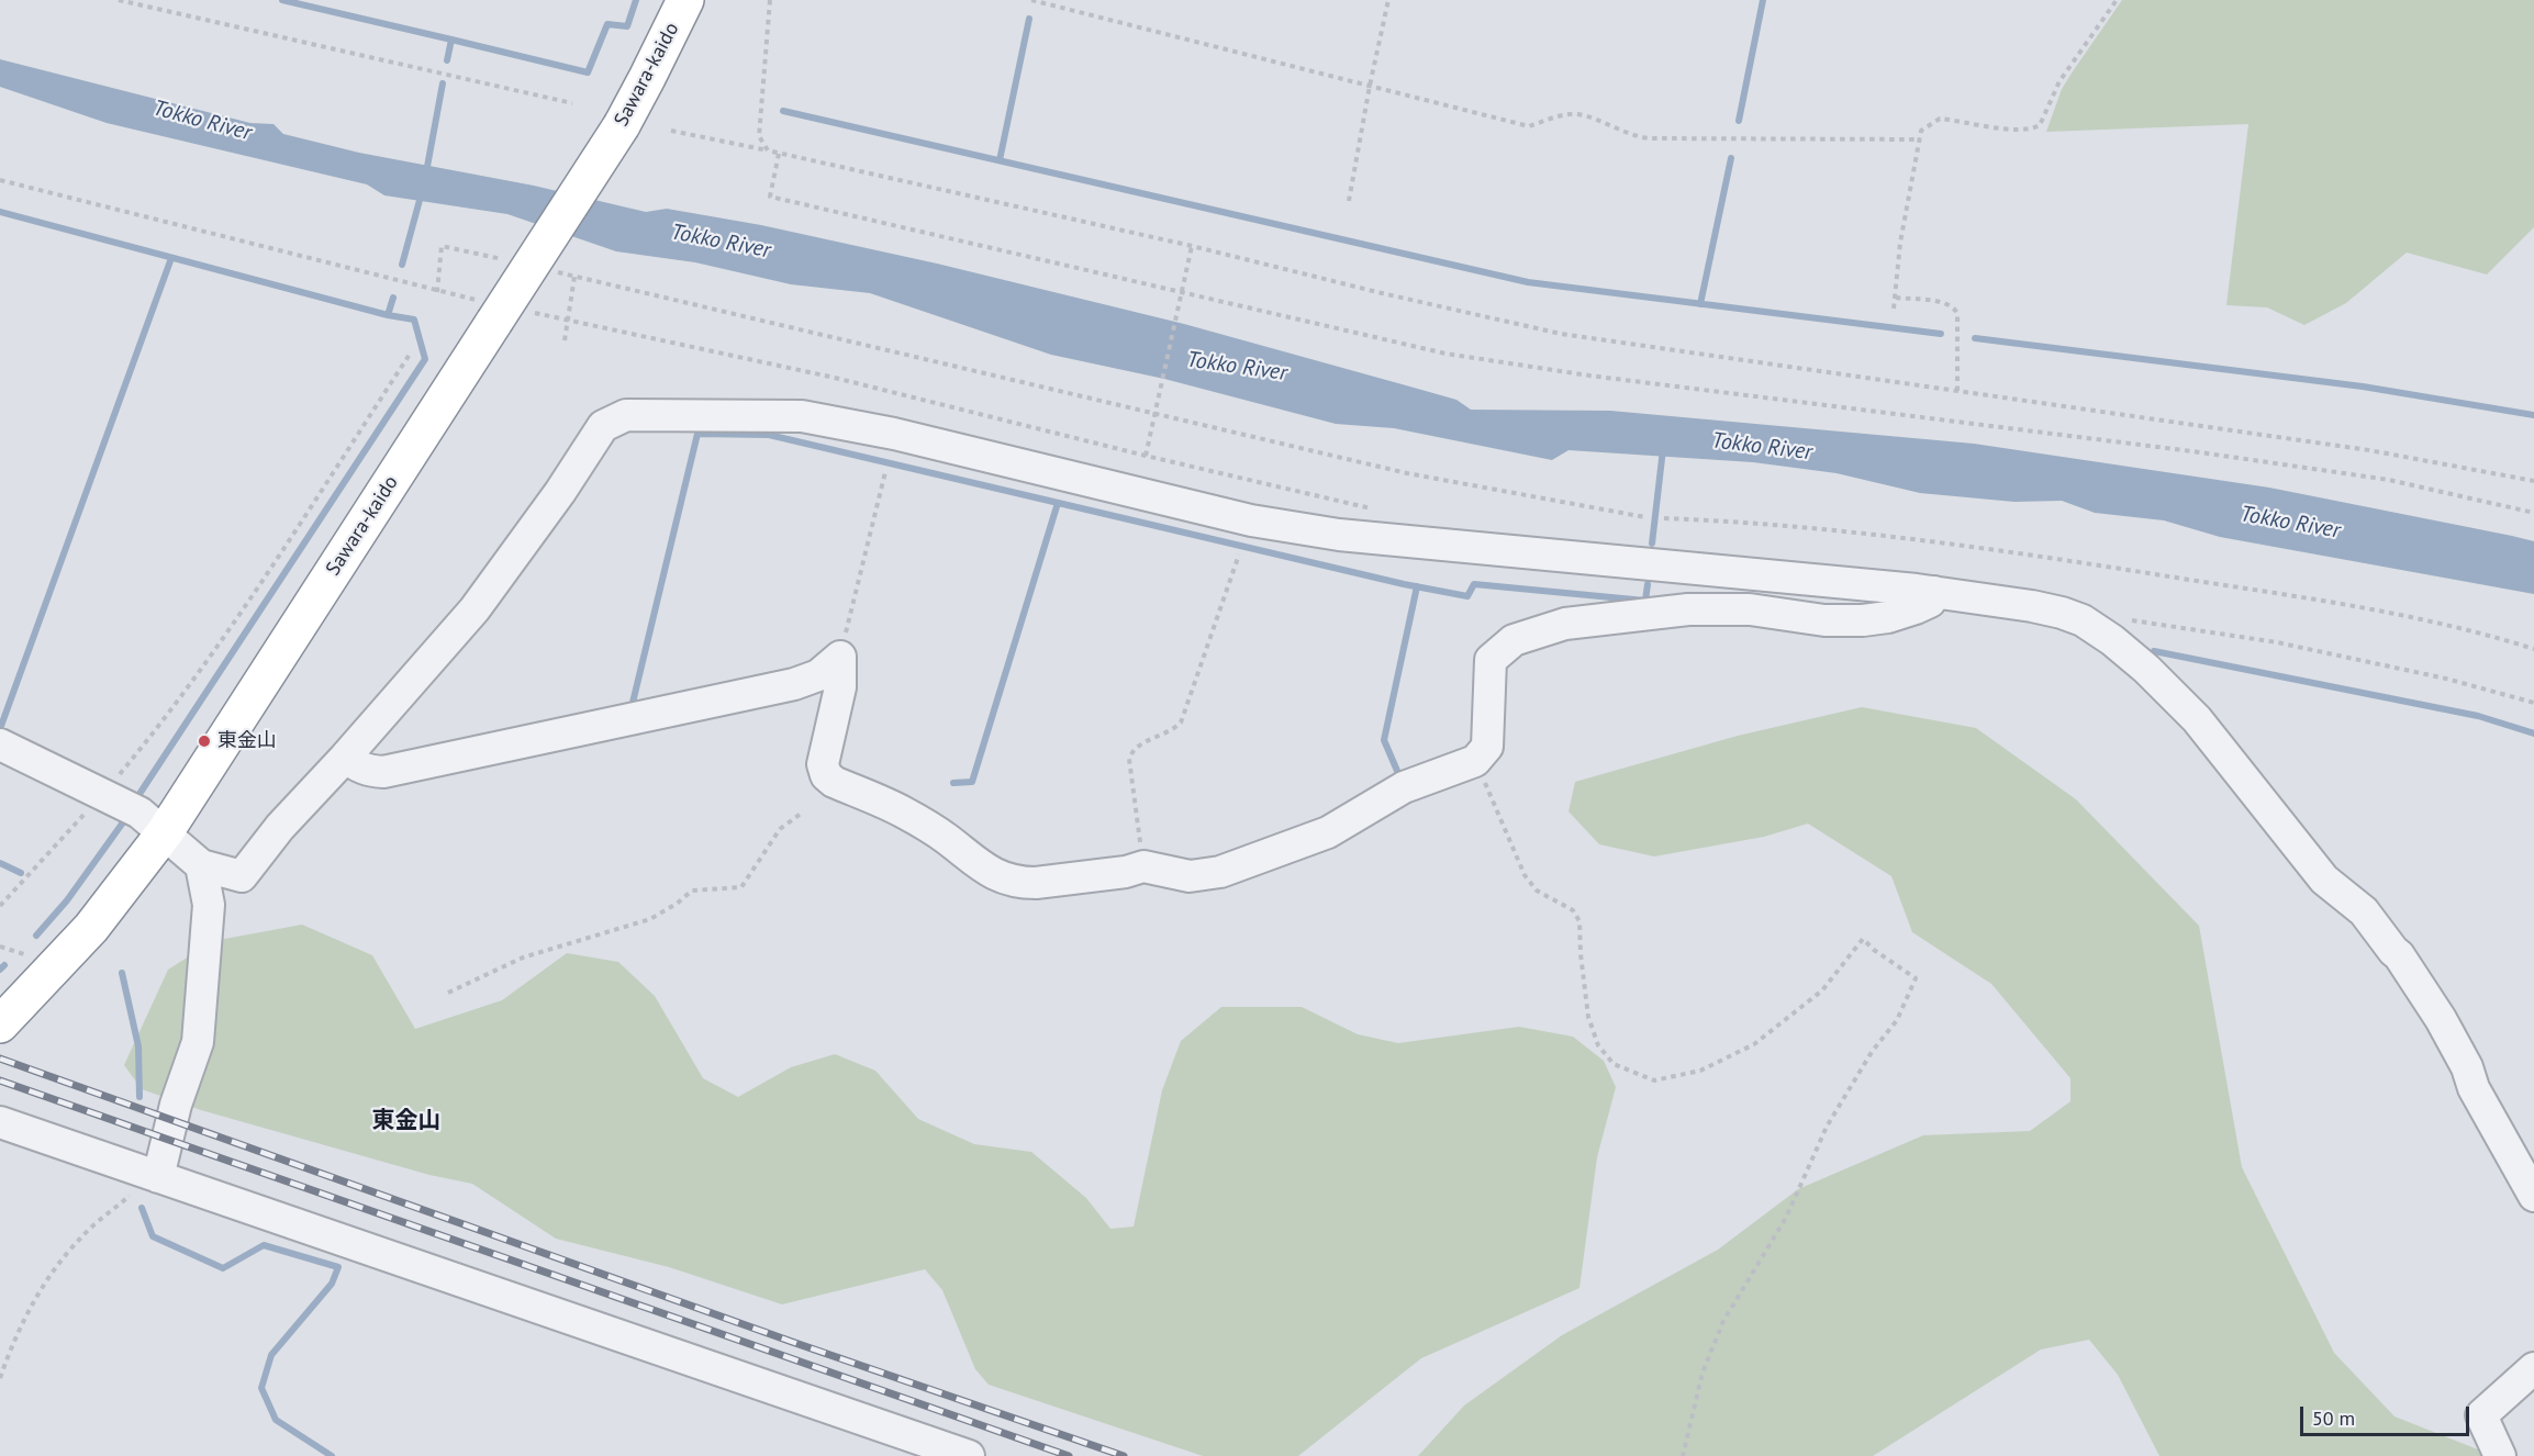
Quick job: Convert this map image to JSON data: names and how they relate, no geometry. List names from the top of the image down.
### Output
{
  "streets": {
    "highway": ["Sawara-kaido"]
  },
  "districts": ["東金山"],
  "water": ["Tokko River"],
  "places": ["東金山"],
  "scale_bar": "50 m"
}
